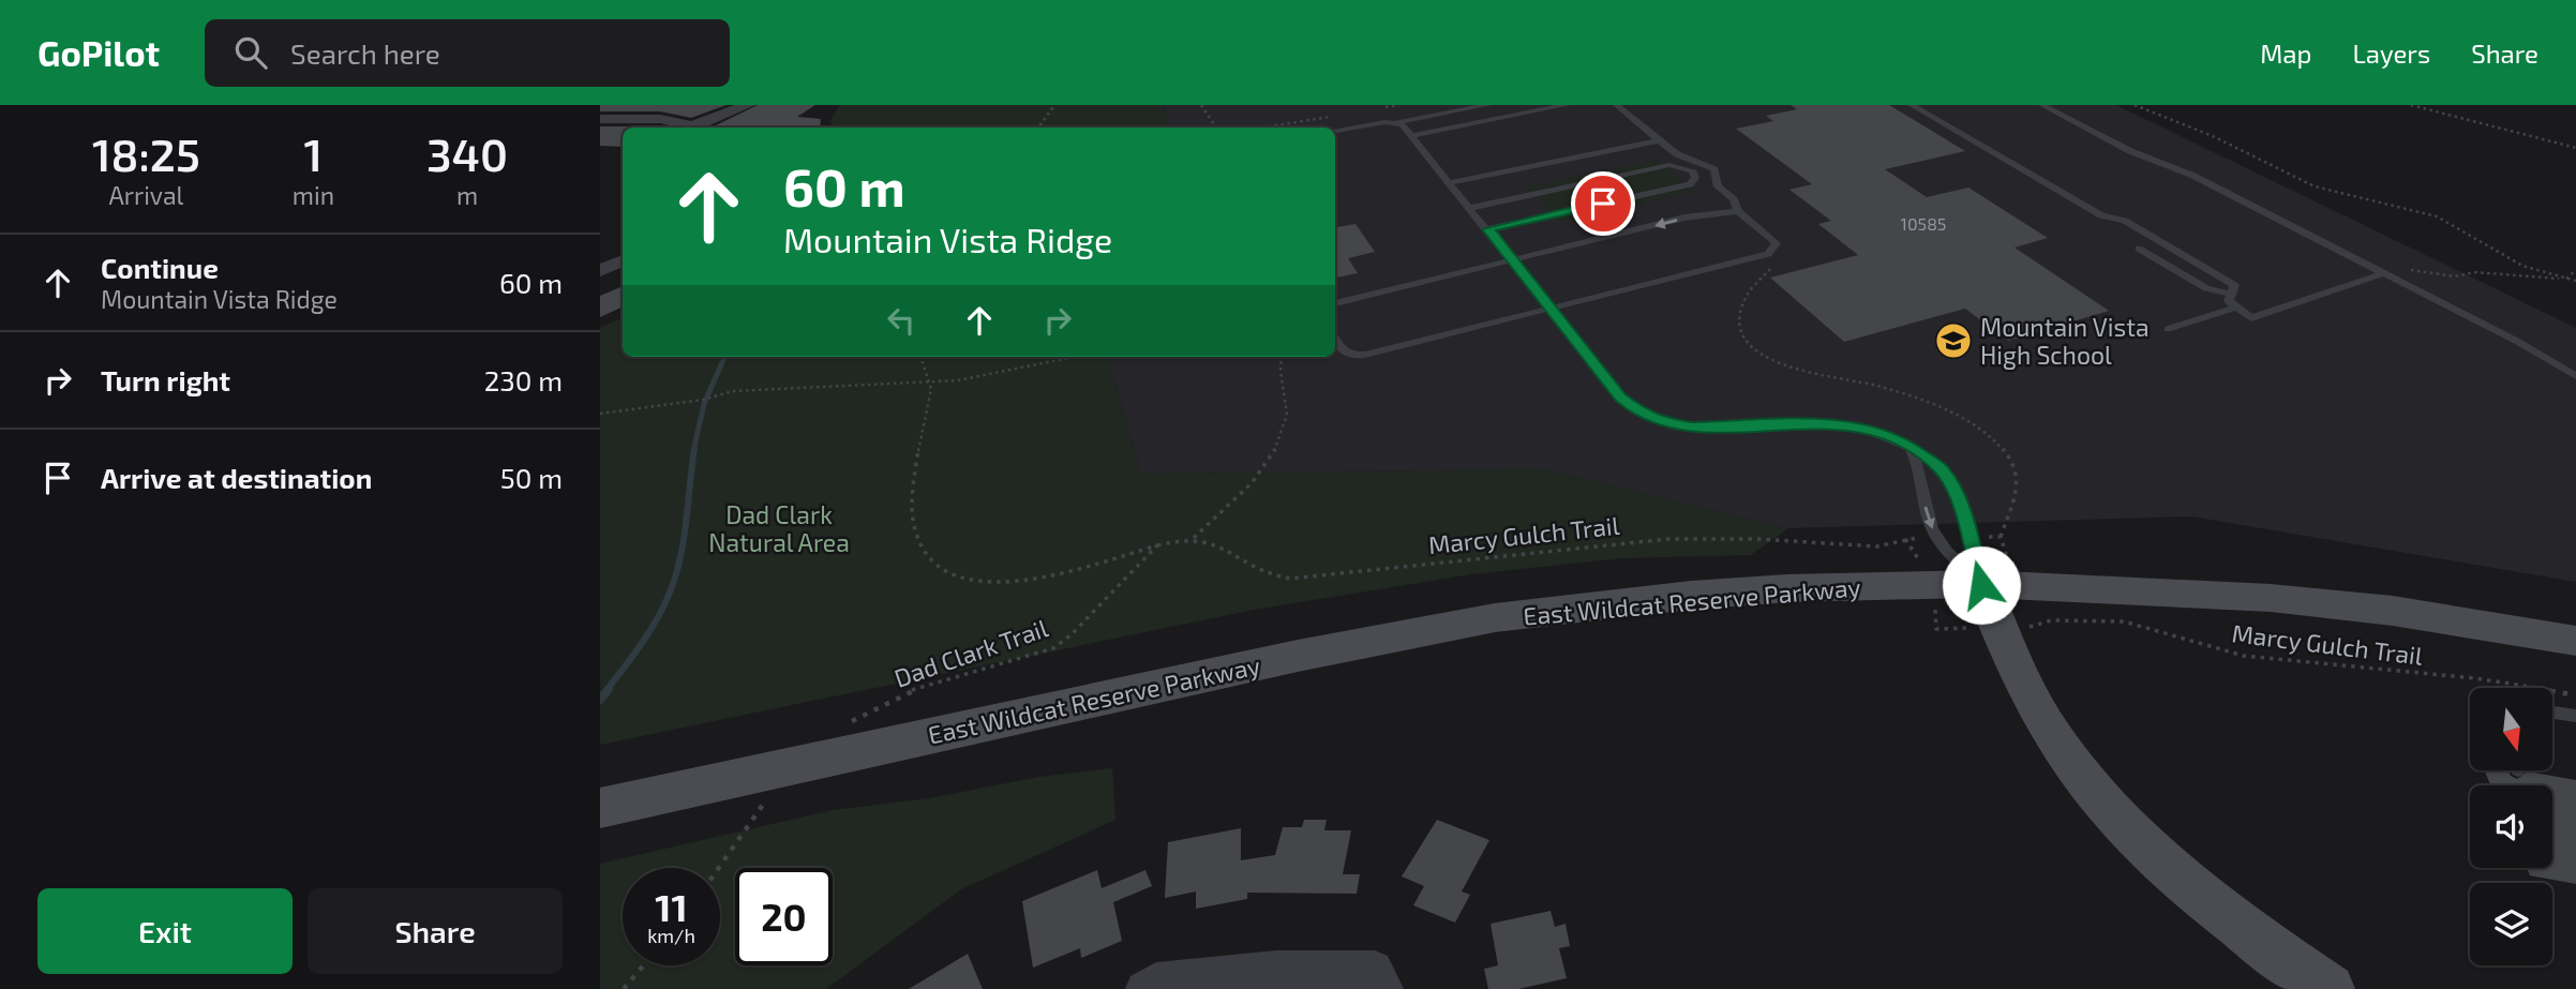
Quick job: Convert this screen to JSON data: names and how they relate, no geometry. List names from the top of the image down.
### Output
{
  "streets": {
    "main road": ["East Wildcat Reserve Parkway"],
    "path": ["Marcy Gulch Trail", "Dad Clark Trail"]
  },
  "crossings": [
    ["Marcy Gulch Trail", "East Wildcat Reserve Parkway"]
  ],
  "parks": ["Dad Clark Natural Area"],
  "places": {
    "school or university": ["Mountain Vista High School"]
  },
  "house_numbers": ["10585"],
  "north": "bottom",
  "page": {
    "header": "GoPilot",
    "search": "Search here",
    "nav": ["Map", "Layers", "Share"],
    "eta": [
      "18:25",
      "Arrival",
      "1",
      "min",
      "340",
      "m"
    ],
    "turn": ["60 m", "Mountain Vista Ridge"],
    "list": [
      {
        "name": "Continue",
        "note": "Mountain Vista Ridge",
        "value": "60 m"
      },
      {
        "name": "Turn right",
        "value": "230 m"
      },
      {
        "name": "Arrive at destination",
        "value": "50 m"
      }
    ],
    "speed": "11 km/h",
    "limit": "20",
    "buttons": ["Exit", "Share"]
  }
}
